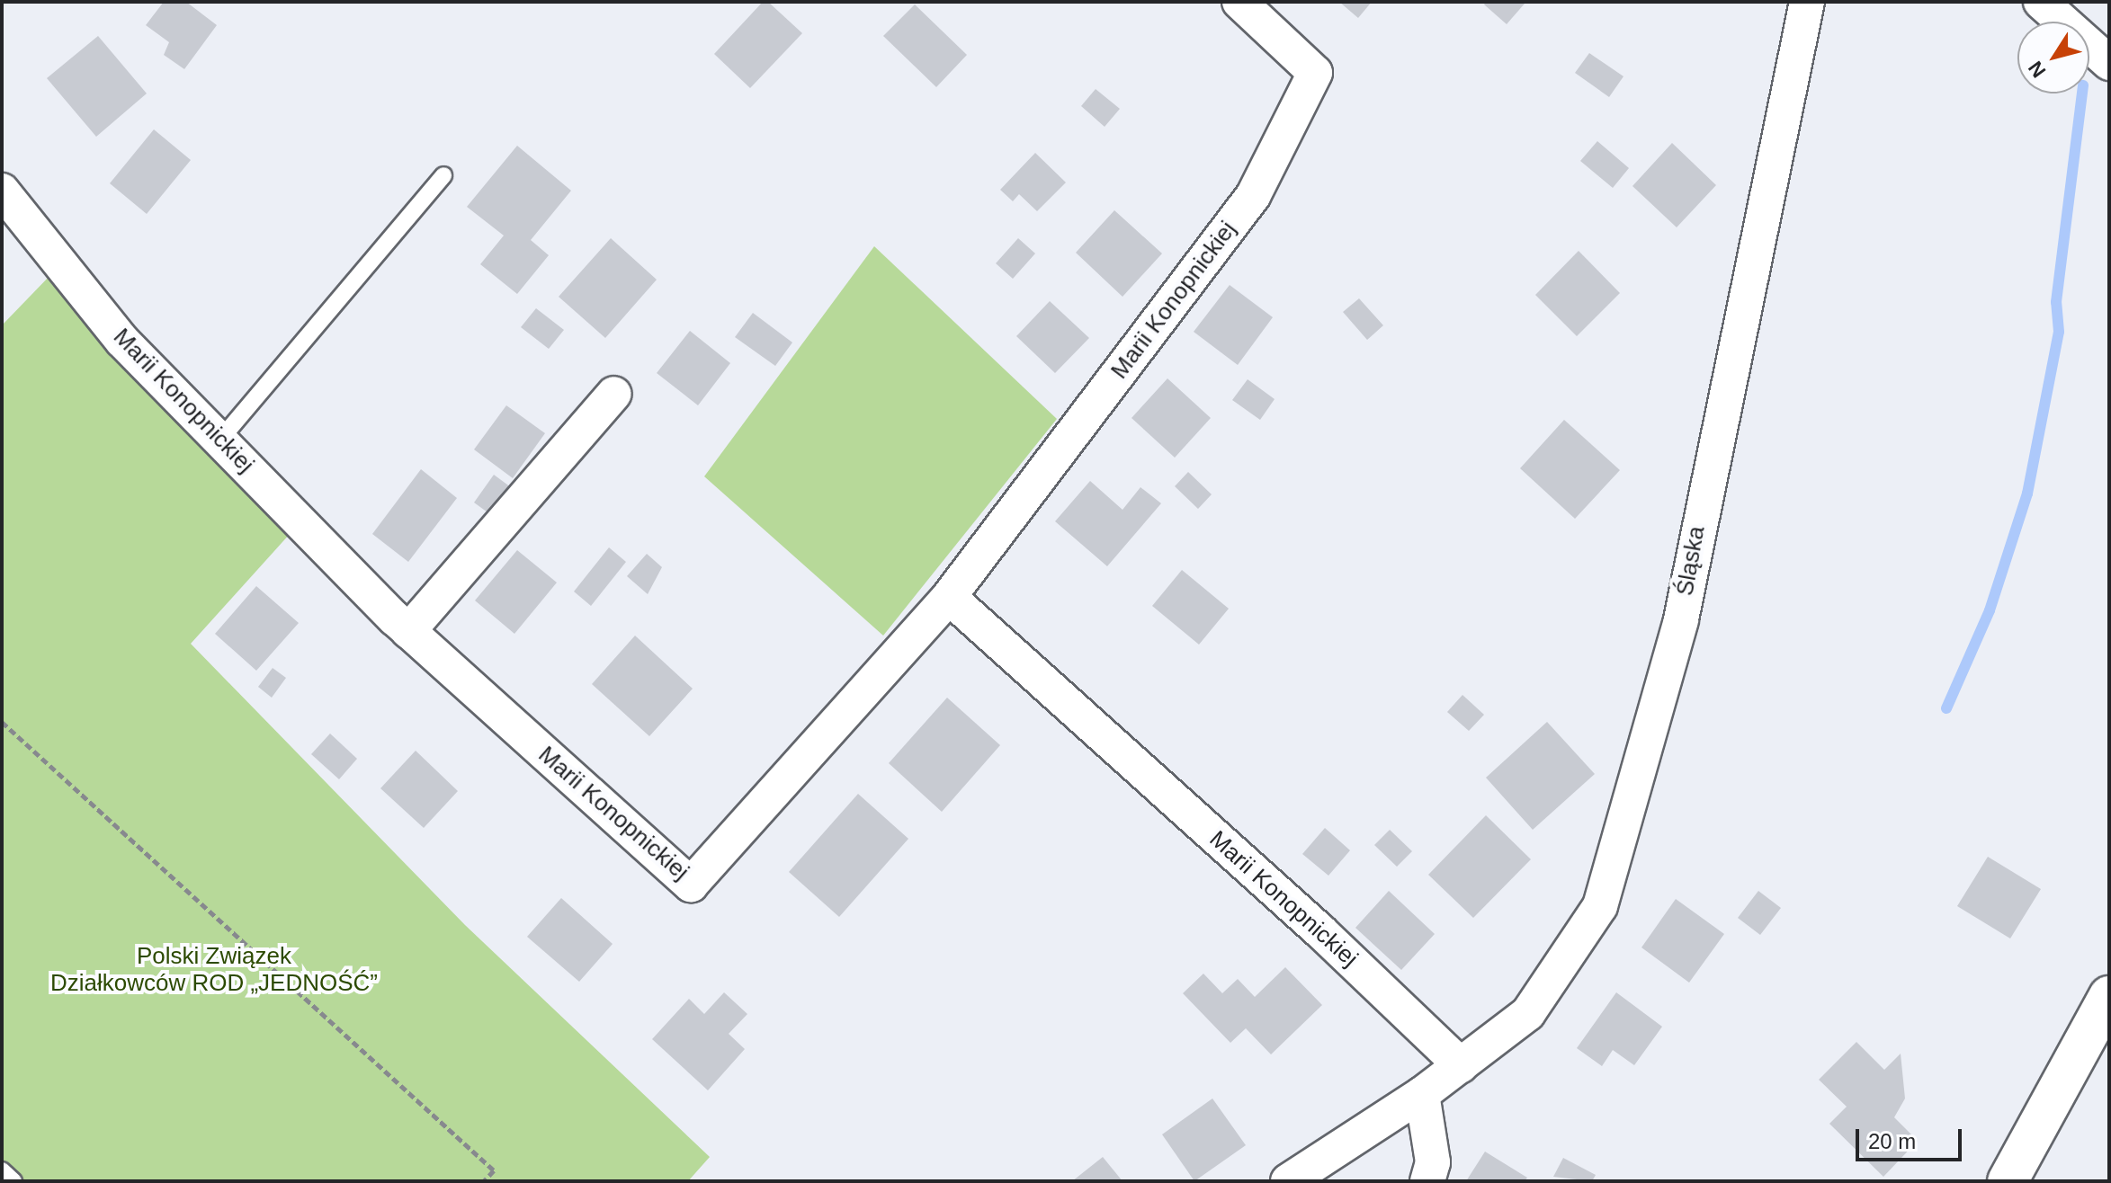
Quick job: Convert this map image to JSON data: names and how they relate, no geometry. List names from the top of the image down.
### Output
{
  "streets": {
    "street": ["Marii Konopnickiej", "Śląska"]
  },
  "crossings": [
    ["Marii Konopnickiej", "Śląska"]
  ],
  "parks": ["Polski Związek Działkowców ROD „JEDNOŚĆ”"],
  "scale_bar": "20 m",
  "north": "bottom left"
}
